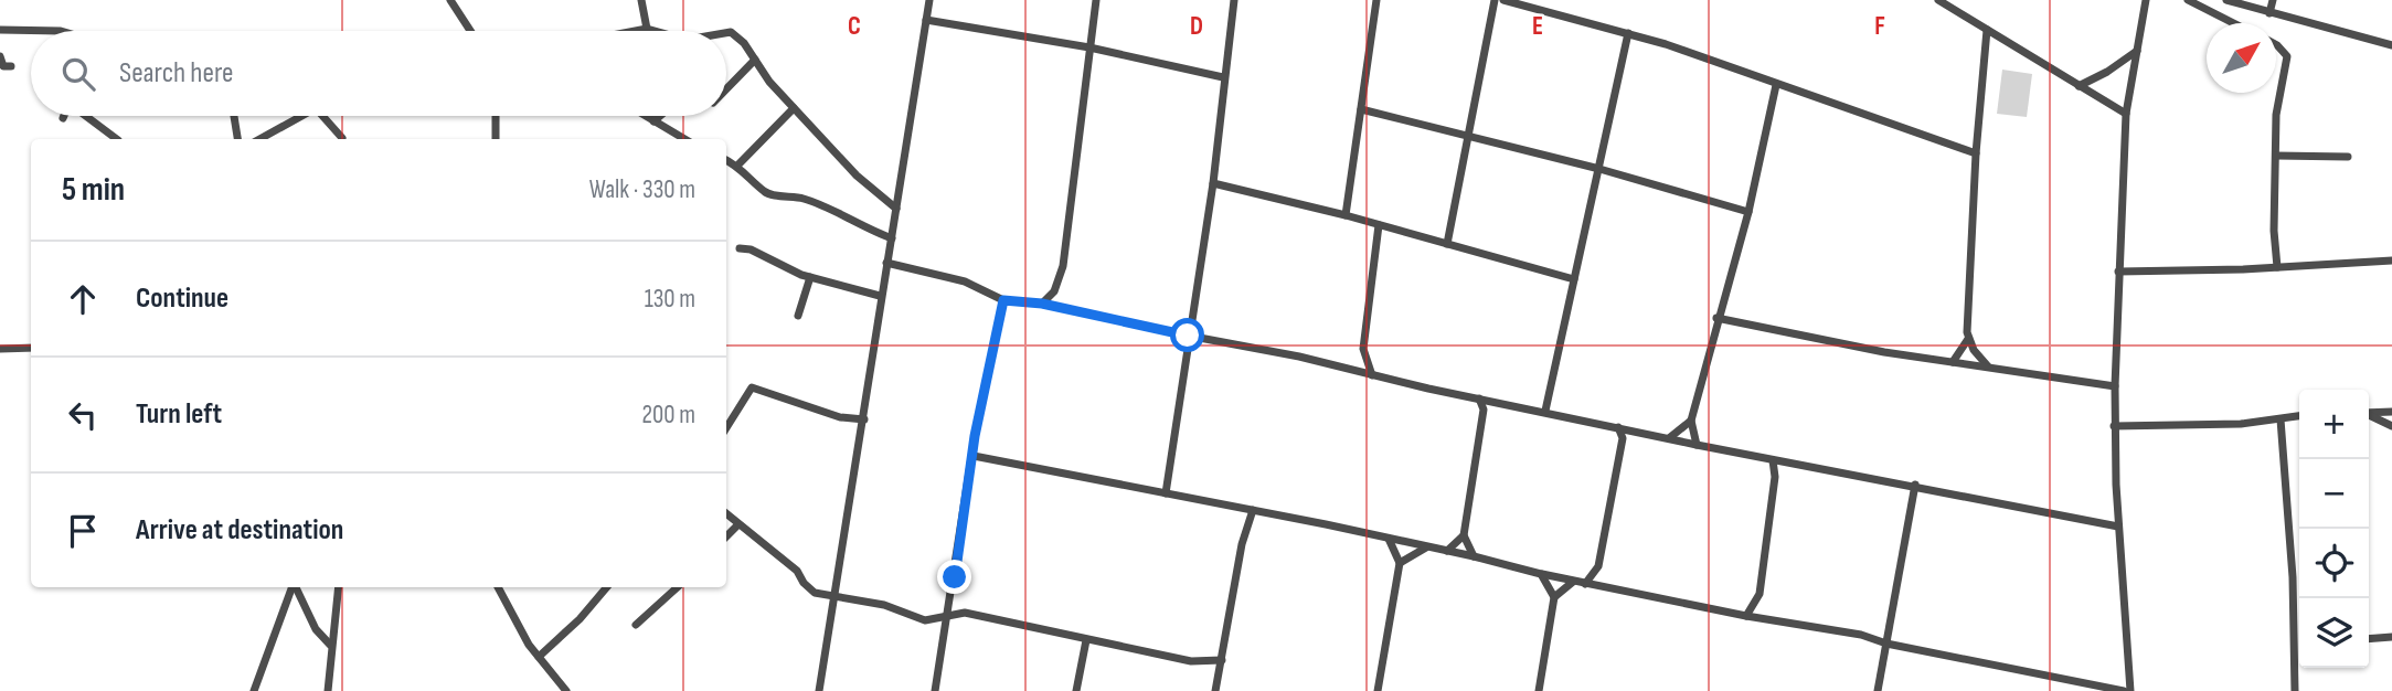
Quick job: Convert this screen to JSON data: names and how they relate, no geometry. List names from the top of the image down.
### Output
{
  "north": "top right",
  "page": {
    "search": "Search here",
    "heading": ["5 min", "Walk · 330 m"],
    "list": [
      ["Continue", "130 m"],
      ["Turn left", "200 m"],
      "Arrive at destination"
    ],
    "map_buttons": ["+", "−"]
  },
  "grid": {
    "columns": [
      "C",
      "D",
      "E",
      "F"
    ]
  }
}
